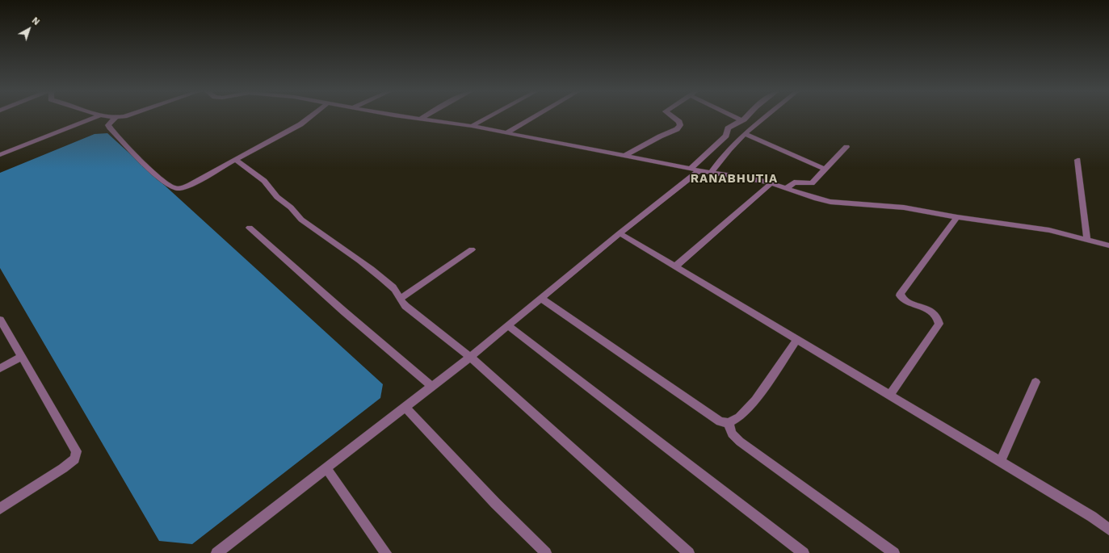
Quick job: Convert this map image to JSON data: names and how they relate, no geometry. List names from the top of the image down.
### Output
{
  "districts": ["RANABHUTIA"],
  "north": "top right"
}
